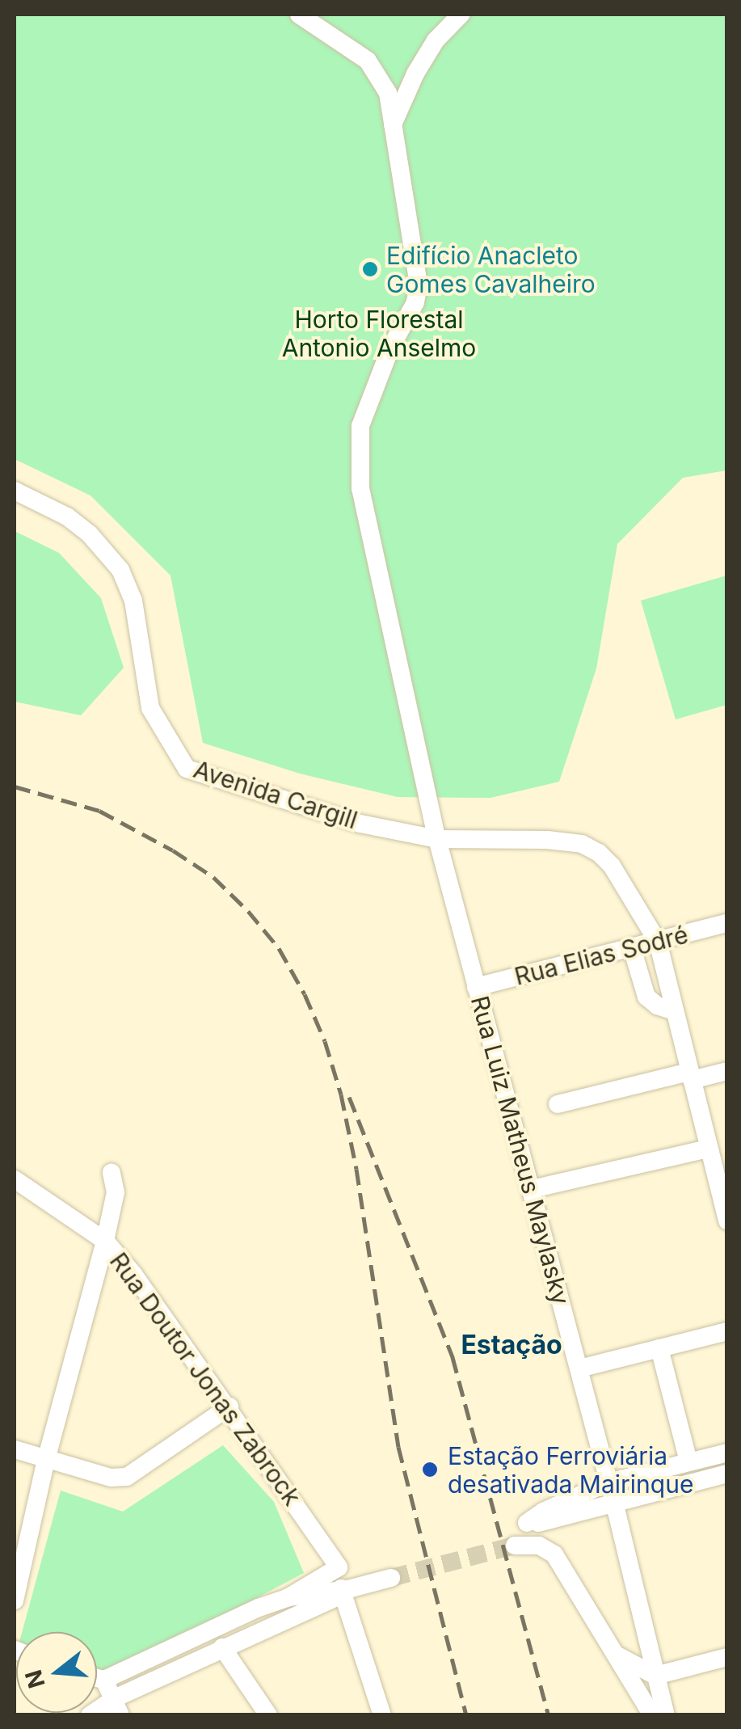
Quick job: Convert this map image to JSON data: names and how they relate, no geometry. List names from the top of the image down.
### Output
{
  "streets": {
    "street": [
      "Avenida Cargill",
      "Rua Elias Sodré",
      "Rua Luiz Matheus Maylasky",
      "Rua Doutor Jonas Zabrock"
    ]
  },
  "crossings": [
    ["Avenida Cargill", "Rua Elias Sodré"],
    ["Avenida Cargill", "Rua Luiz Matheus Maylasky"],
    ["Rua Elias Sodré", "Rua Luiz Matheus Maylasky"]
  ],
  "districts": ["Estação"],
  "parks": ["Horto Florestal Antonio Anselmo"],
  "places": ["Edifício Anacleto Gomes Cavalheiro", "Estação Ferroviária desativada Mairinque"],
  "north": "left"
}
